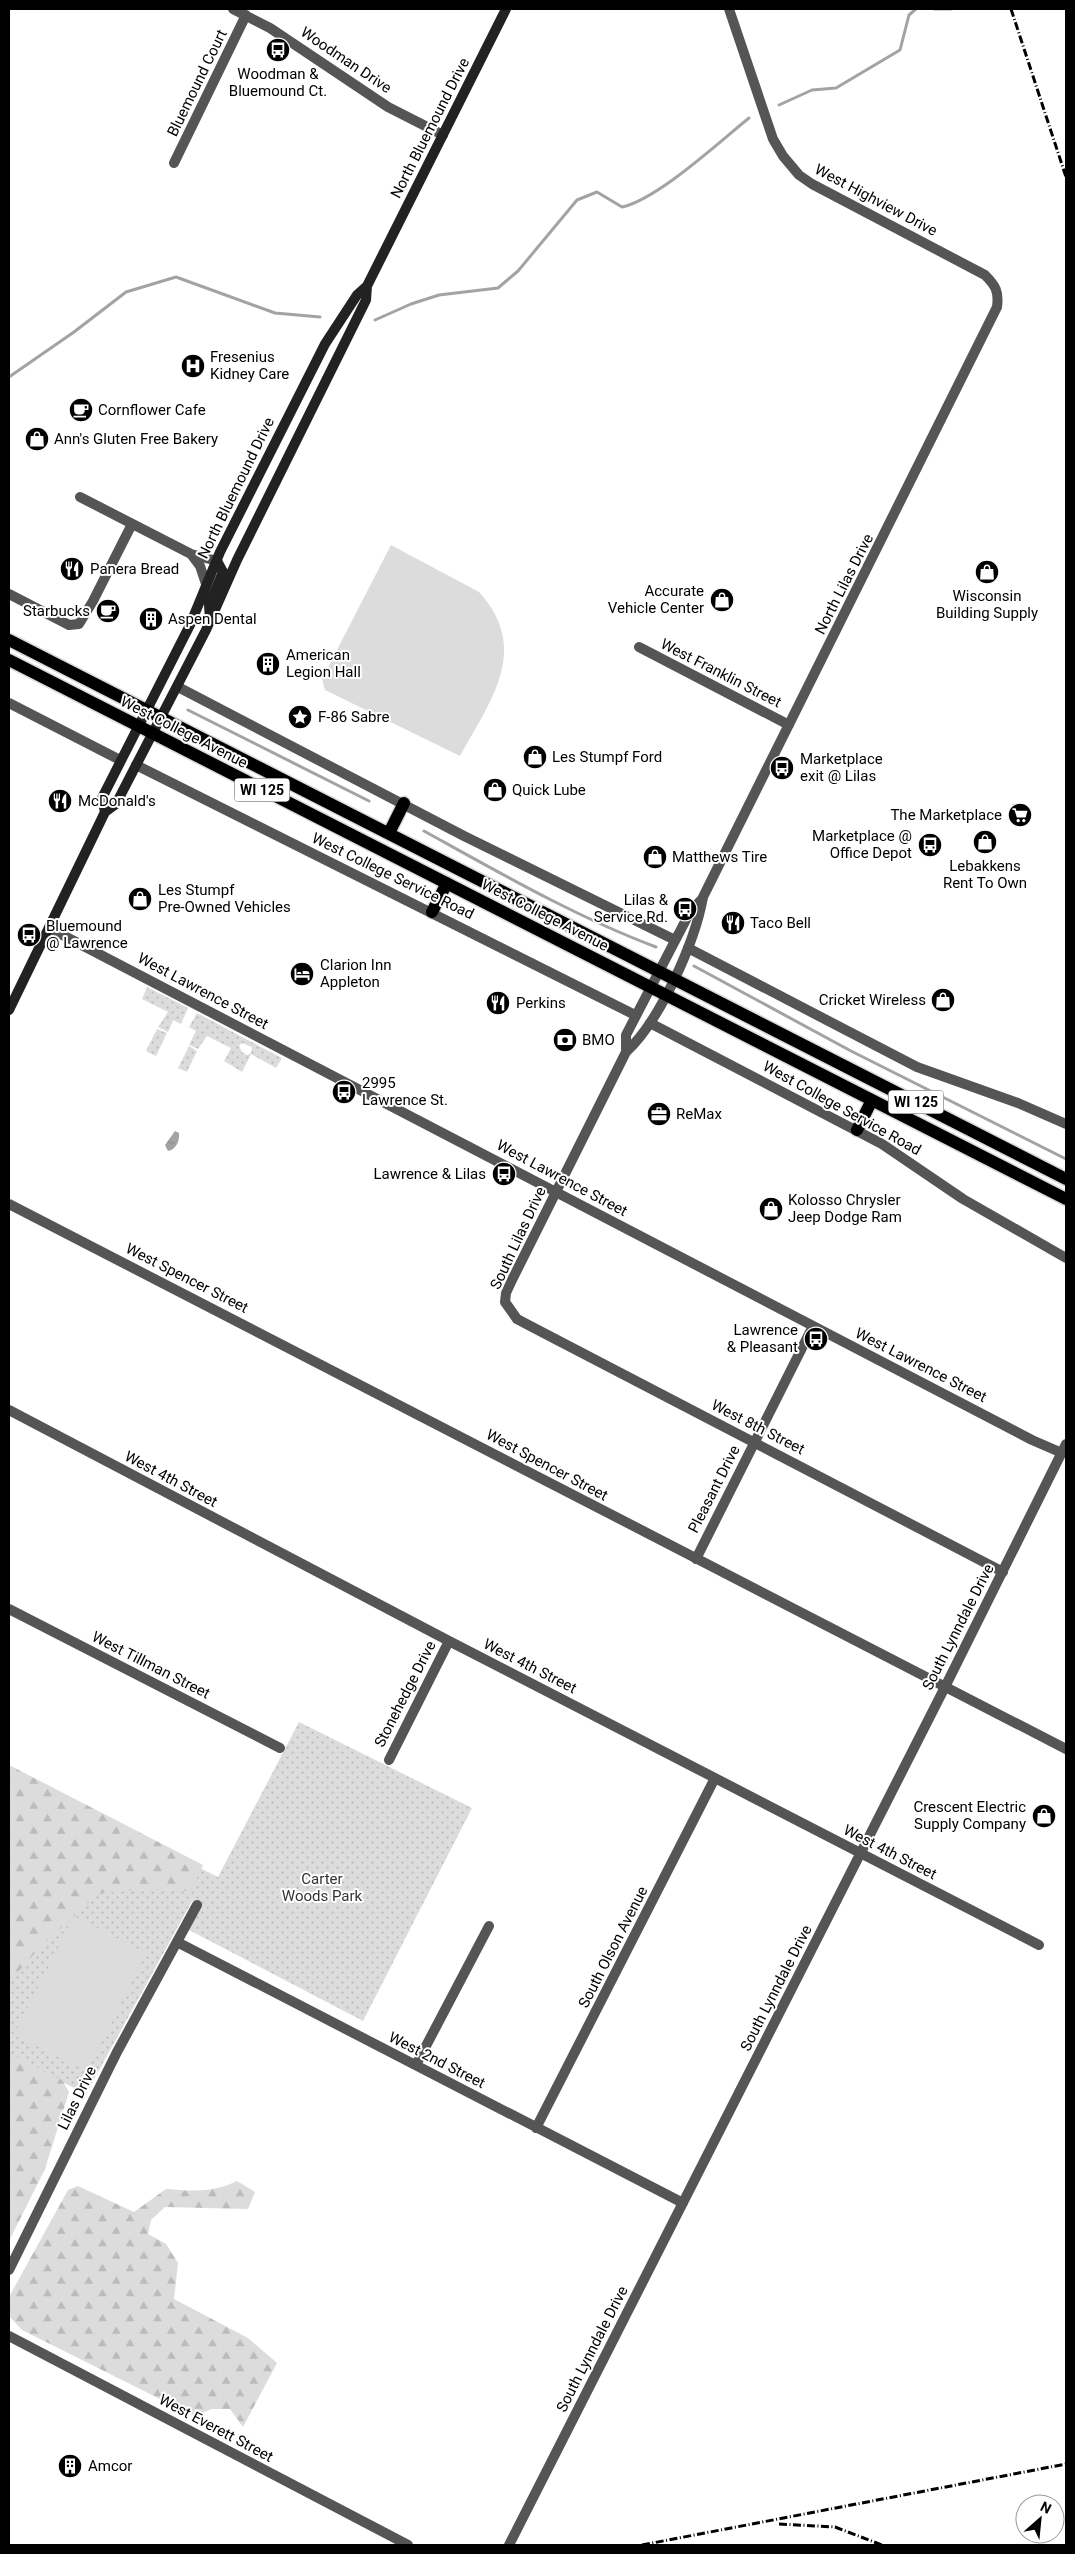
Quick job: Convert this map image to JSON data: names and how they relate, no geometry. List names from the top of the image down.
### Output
{
  "streets": {
    "main road": ["North Bluemound Drive", "West College Avenue", "WI 125"],
    "street": [
      "Woodman Drive",
      "Bluemound Court",
      "West Highview Drive",
      "North Lilas Drive",
      "West Franklin Street",
      "West College Service Road",
      "West Lawrence Street",
      "South Lilas Drive",
      "West Spencer Street",
      "West 8th Street",
      "West 4th Street",
      "Pleasant Drive",
      "South Lynndale Drive",
      "West Tillman Street",
      "Stonehedge Drive",
      "South Olson Avenue",
      "West 2nd Street",
      "Lilas Drive",
      "West Everett Street"
    ]
  },
  "crossings": [
    ["Woodman Drive", "Bluemound Court"],
    ["Woodman Drive", "North Bluemound Drive"],
    ["North Bluemound Drive", "West College Avenue"],
    ["North Bluemound Drive", "West College Service Road"],
    ["West Highview Drive", "North Lilas Drive"],
    ["North Lilas Drive", "West Franklin Street"],
    ["North Lilas Drive", "West College Avenue"],
    ["North Lilas Drive", "South Lilas Drive"],
    ["West College Avenue", "South Lilas Drive"],
    ["West College Service Road", "South Lilas Drive"],
    ["West Lawrence Street", "South Lilas Drive"],
    ["West Lawrence Street", "Pleasant Drive"],
    ["West Lawrence Street", "South Lynndale Drive"],
    ["South Lilas Drive", "West 8th Street"],
    ["West Spencer Street", "Pleasant Drive"],
    ["West Spencer Street", "South Lynndale Drive"],
    ["West 8th Street", "Pleasant Drive"],
    ["West 8th Street", "South Lynndale Drive"],
    ["West 4th Street", "South Lynndale Drive"],
    ["West 4th Street", "Stonehedge Drive"],
    ["West 4th Street", "South Olson Avenue"],
    ["South Lynndale Drive", "West 2nd Street"],
    ["South Olson Avenue", "West 2nd Street"],
    ["West 2nd Street", "Lilas Drive"]
  ],
  "parks": ["Carter Woods Park"],
  "places": {
    "bus stop": [
      "Woodman & Bluemound Ct.",
      "Marketplace exit @ Lilas",
      "Marketplace @ Office Depot",
      "Lilas & Service Rd.",
      "Bluemound @ Lawrence",
      "2995 Lawrence St.",
      "Lawrence & Lilas",
      "Lawrence & Pleasant"
    ],
    "hospital": ["Fresenius Kidney Care"],
    "cafe": ["Cornflower Cafe", "Starbucks"],
    "shop": [
      "Ann's Gluten Free Bakery",
      "Wisconsin Building Supply",
      "Accurate Vehicle Center",
      "Les Stumpf Ford",
      "Quick Lube",
      "Lebakkens Rent To Own",
      "Matthews Tire",
      "Les Stumpf Pre-Owned Vehicles",
      "Cricket Wireless",
      "Kolosso Chrysler Jeep Dodge Ram",
      "Crescent Electric Supply Company"
    ],
    "restaurant": [
      "Panera Bread",
      "McDonald's",
      "Taco Bell",
      "Perkins"
    ],
    "building": ["Aspen Dental", "American Legion Hall", "Amcor"],
    "place": ["F-86 Sabre"],
    "supermarket": ["The Marketplace"],
    "hotel": ["Clarion Inn Appleton"],
    "bank": ["BMO"],
    "office": ["ReMax"]
  },
  "north": "top right"
}
